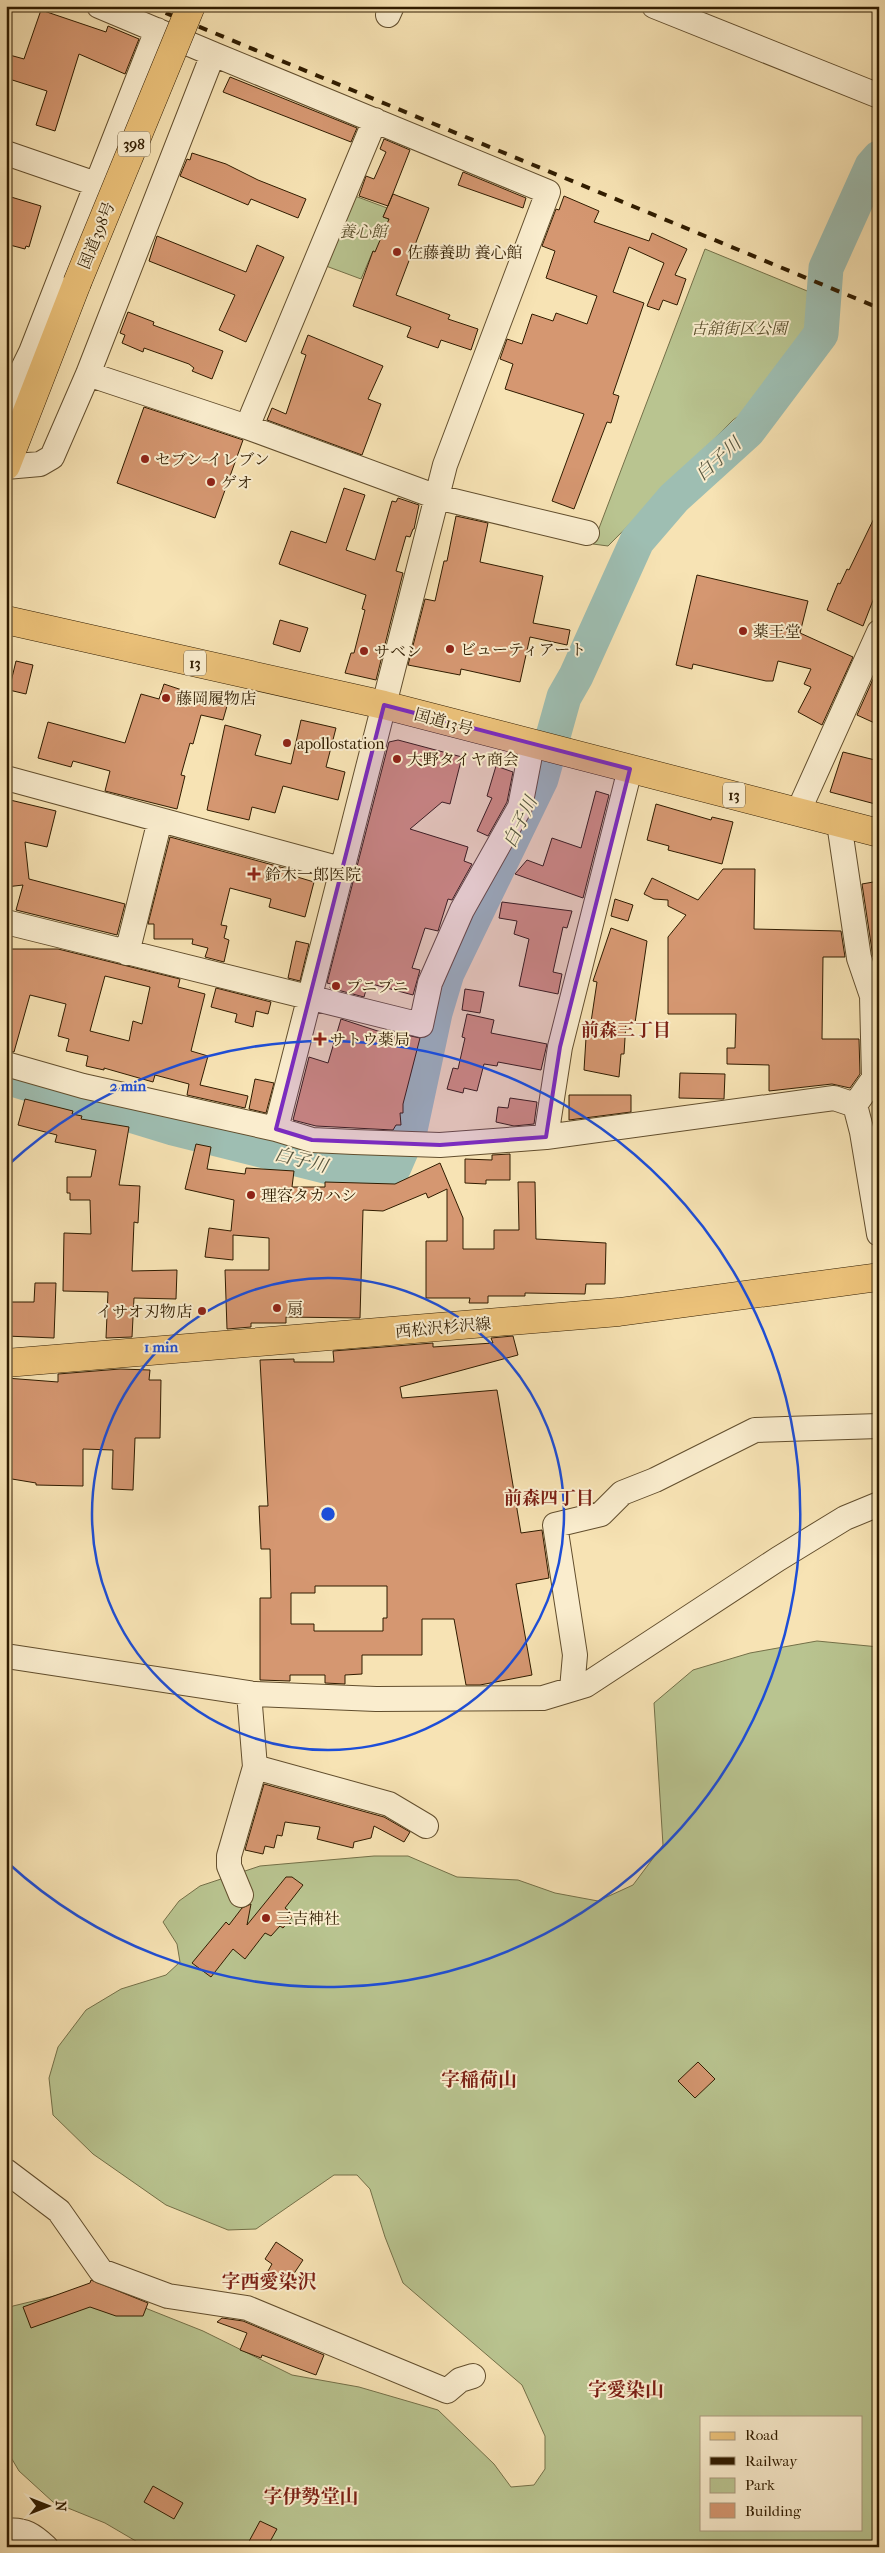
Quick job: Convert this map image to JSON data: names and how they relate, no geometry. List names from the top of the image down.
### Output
{
  "streets": {
    "main road": [
      "398",
      "国道398号",
      "13",
      "国道13号",
      "西松沢杉沢線"
    ]
  },
  "districts": [
    "前森三丁目",
    "前森四丁目",
    "字稲荷山",
    "字西愛染沢",
    "字愛染山",
    "字伊勢堂山"
  ],
  "water": ["白子川"],
  "parks": ["養心館", "古舘街区公園"],
  "places": {
    "other": [
      "佐藤養助 養心館",
      "セブン-イレブン",
      "ゲオ",
      "薬王堂",
      "ビューティアート",
      "サベン",
      "藤岡履物店",
      "apollostation",
      "大野タイヤ商会",
      "プニプニ",
      "理容タカハシ",
      "扇",
      "イサオ刃物店",
      "三吉神社"
    ],
    "health": ["鈴木一郎医院", "サトウ薬局"]
  },
  "legend": [
    "Road",
    "Railway",
    "Park",
    "Building"
  ],
  "north": "right",
  "rings": ["2 min", "1 min"]
}
